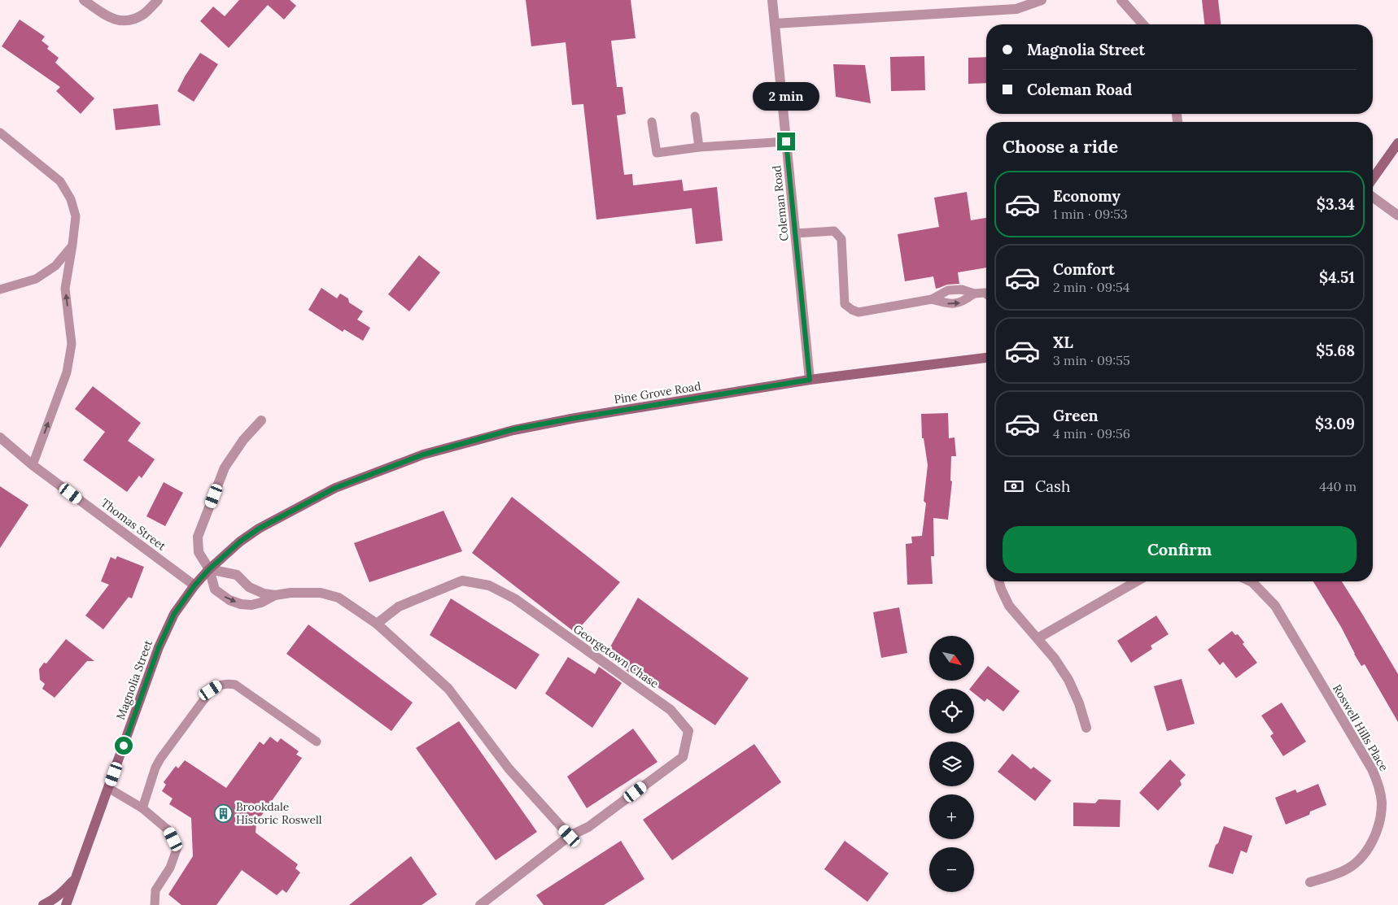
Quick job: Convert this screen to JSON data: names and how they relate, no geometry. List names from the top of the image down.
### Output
{
  "streets": {
    "main road": ["Pine Grove Road", "Magnolia Street"],
    "street": [
      "Coleman Road",
      "Thomas Street",
      "Georgetown Chase",
      "Roswell Hills Place"
    ]
  },
  "crossings": [
    ["Coleman Road", "Pine Grove Road"],
    ["Pine Grove Road", "Magnolia Street"],
    ["Thomas Street", "Magnolia Street"]
  ],
  "places": {
    "building": ["Brookdale Historic Roswell"]
  },
  "north": "bottom right",
  "page": {
    "banner": ["Magnolia Street", "Coleman Road"],
    "bubble": "2 min",
    "heading": "Choose a ride",
    "list": [
      {
        "name": "Economy",
        "note": "1 min · 09:53",
        "value": "$3.34"
      },
      {
        "name": "Comfort",
        "note": "2 min · 09:54",
        "value": "$4.51"
      },
      {
        "name": "XL",
        "note": "3 min · 09:55",
        "value": "$5.68"
      },
      {
        "name": "Green",
        "note": "4 min · 09:56",
        "value": "$3.09"
      }
    ],
    "pay": ["Cash", "440 m"],
    "buttons": "Confirm",
    "map_buttons": ["+", "−"]
  }
}
